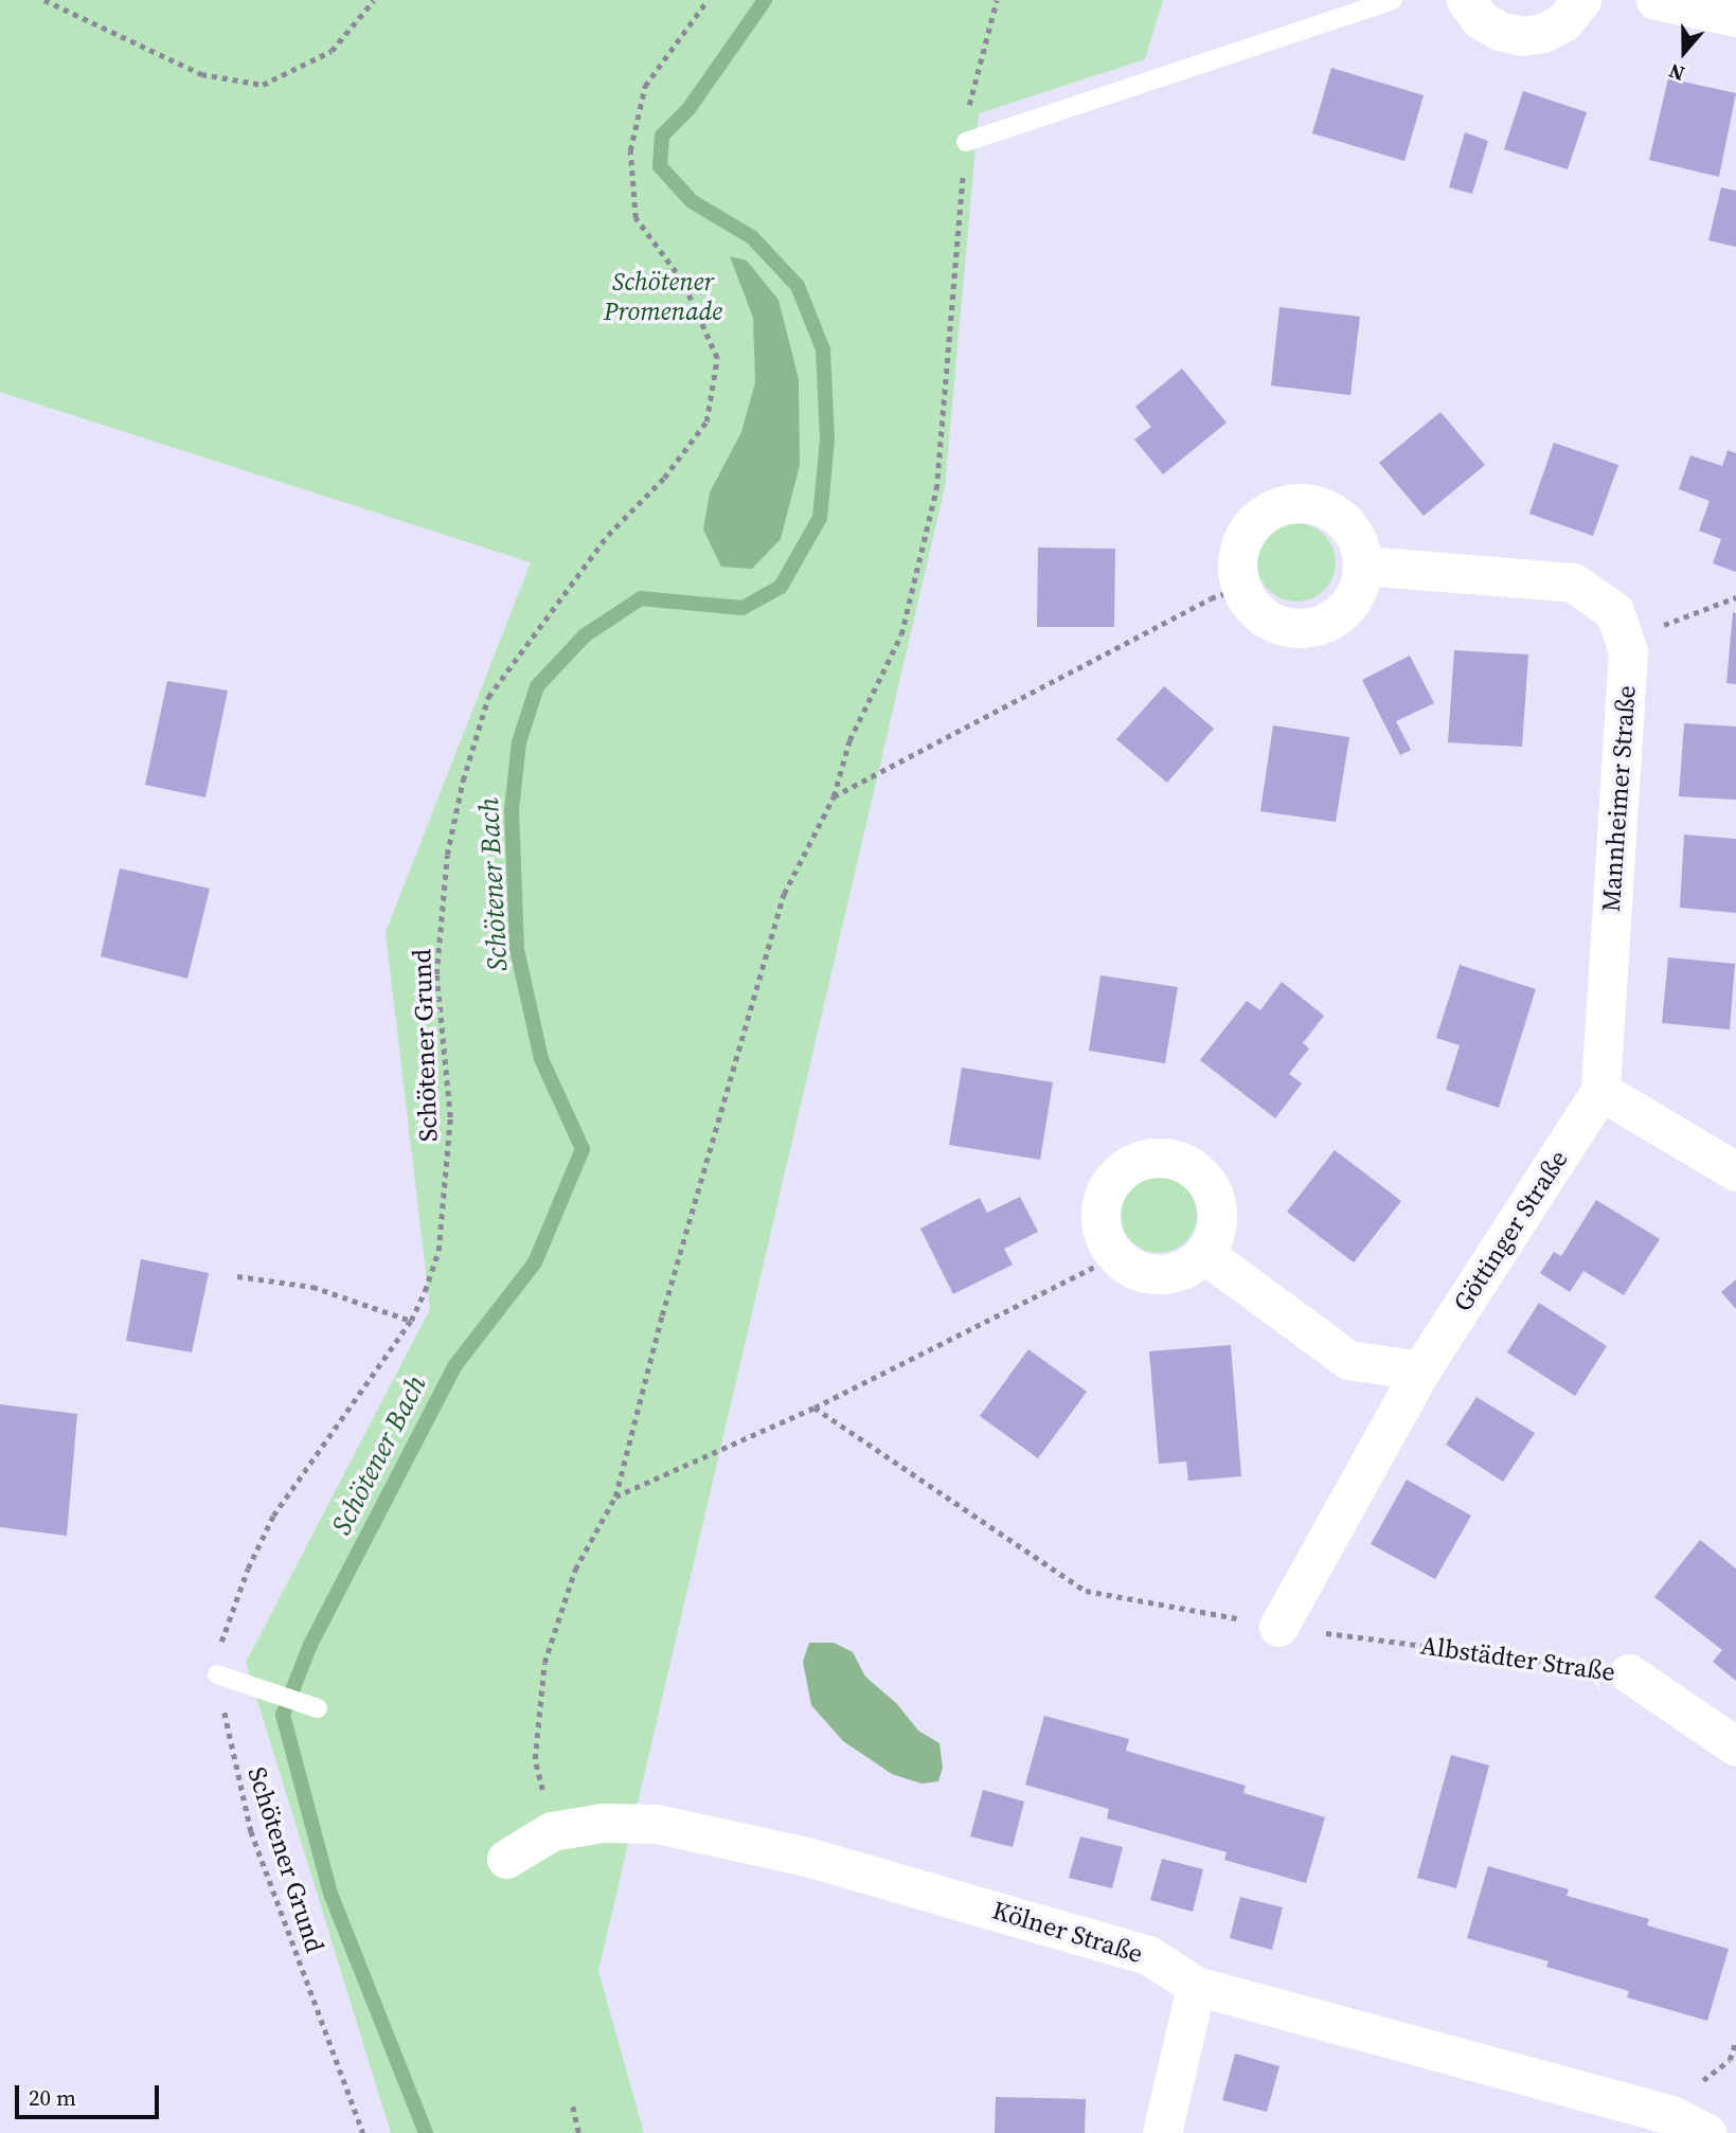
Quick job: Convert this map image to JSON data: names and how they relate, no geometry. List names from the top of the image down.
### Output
{
  "streets": {
    "street": [
      "Mannheimer Straße",
      "Göttinger Straße",
      "Albstädter Straße",
      "Kölner Straße"
    ],
    "path": ["Schötener Grund"]
  },
  "crossings": [
    ["Mannheimer Straße", "Göttinger Straße"],
    ["Göttinger Straße", "Albstädter Straße"]
  ],
  "water": ["Schötener Bach"],
  "parks": ["Schötener Promenade"],
  "scale_bar": "20 m",
  "north": "bottom"
}
